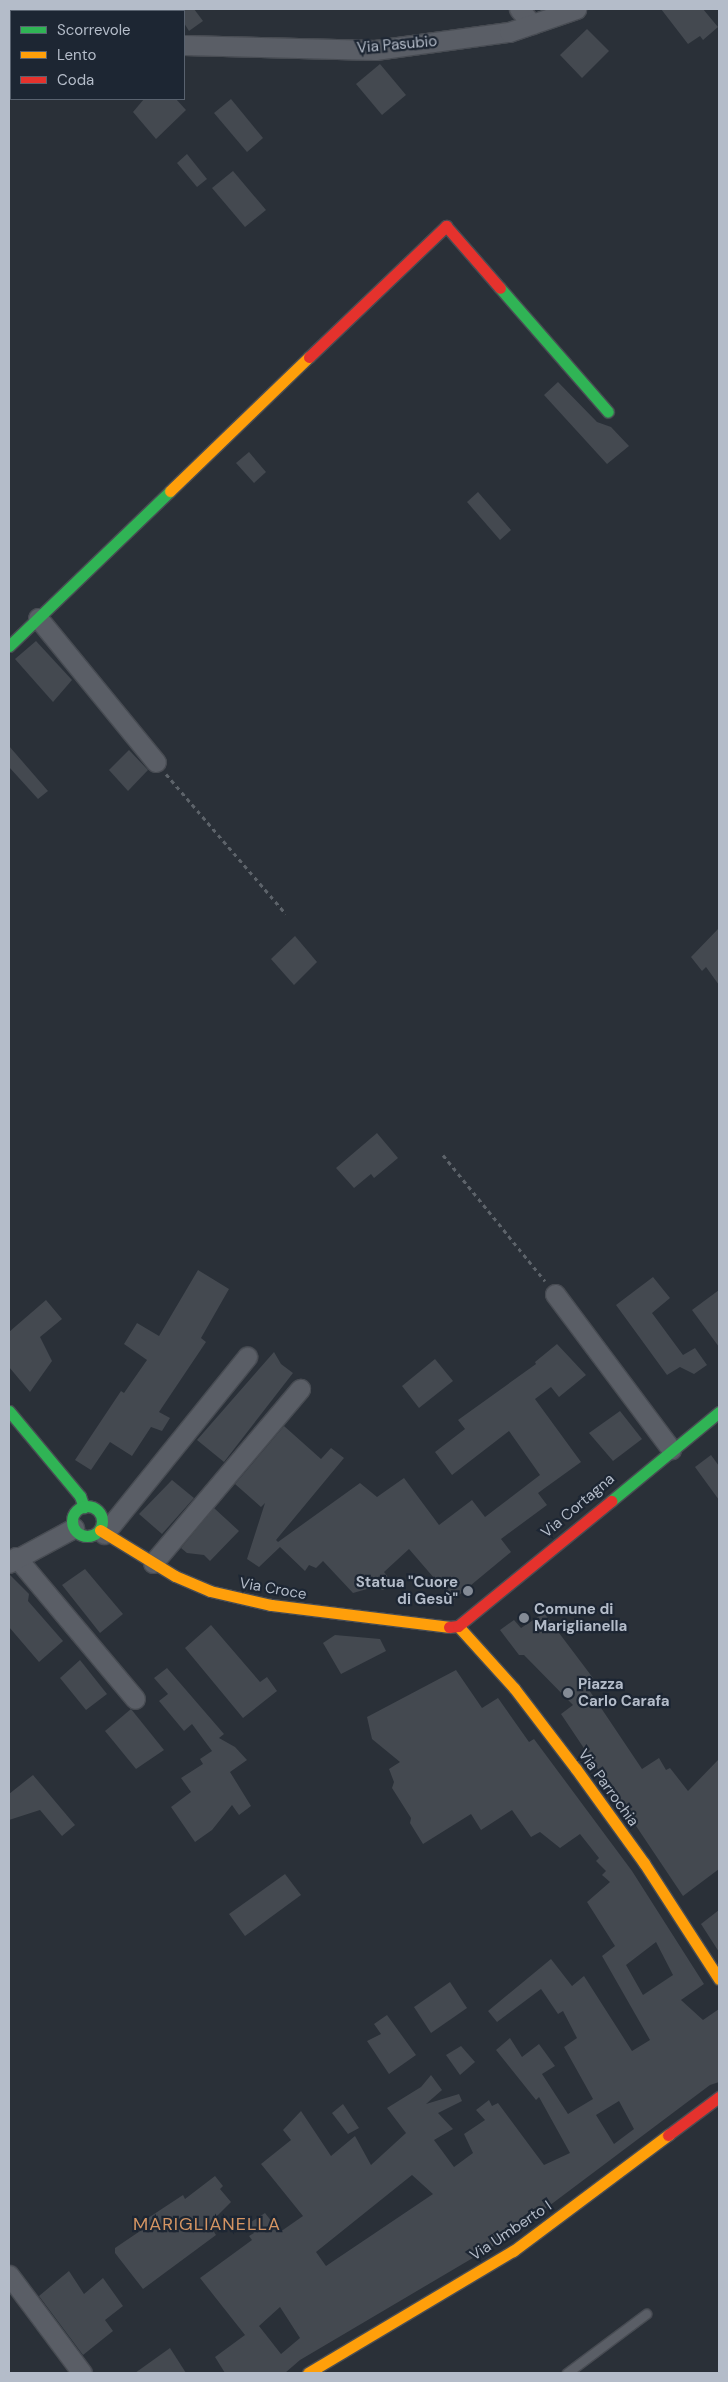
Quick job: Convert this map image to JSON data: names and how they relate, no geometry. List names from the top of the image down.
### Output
{
  "streets": {
    "street": [
      "Via Pasubio",
      "Via Cortagna",
      "Via Croce",
      "Via Parrochia",
      "Via Umberto I"
    ]
  },
  "crossings": [
    ["Via Cortagna", "Via Croce"],
    ["Via Cortagna", "Via Parrochia"],
    ["Via Croce", "Via Parrochia"]
  ],
  "districts": ["MARIGLIANELLA"],
  "places": ["Statua \"Cuore di Gesù\"", "Comune di Mariglianella", "Piazza Carlo Carafa"],
  "legend": ["Scorrevole", "Lento", "Coda"]
}
